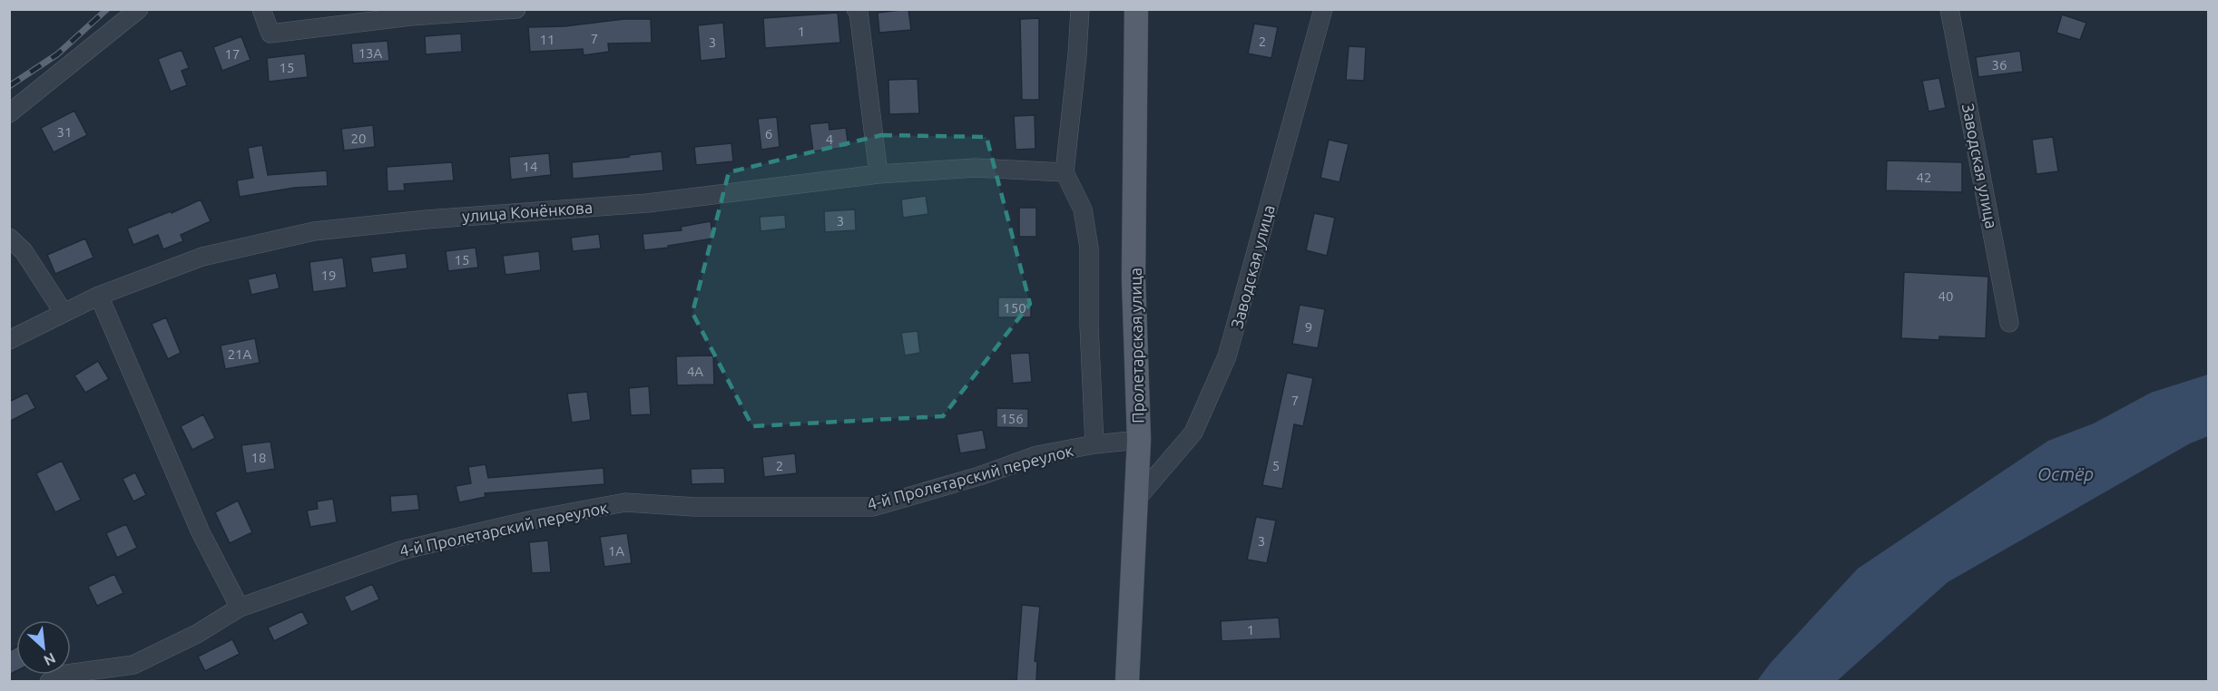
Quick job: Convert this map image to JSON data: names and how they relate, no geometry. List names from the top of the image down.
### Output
{
  "streets": {
    "main road": ["Пролетарская улица"],
    "street": ["Заводская улица", "улица Конёнкова", "4-й Пролетарский переулок"]
  },
  "crossings": [
    ["Заводская улица", "Пролетарская улица"],
    ["Пролетарская улица", "4-й Пролетарский переулок"]
  ],
  "water": ["Остёр"],
  "house_numbers": [
    "1",
    "7",
    "11",
    "2",
    "3",
    "13А",
    "17",
    "36",
    "15",
    "31",
    "6",
    "20",
    "4",
    "14",
    "42",
    "3",
    "15",
    "19",
    "40",
    "150",
    "9",
    "21А",
    "4А",
    "7",
    "156",
    "18",
    "2",
    "5",
    "3",
    "1А",
    "1"
  ],
  "north": "bottom right"
}
